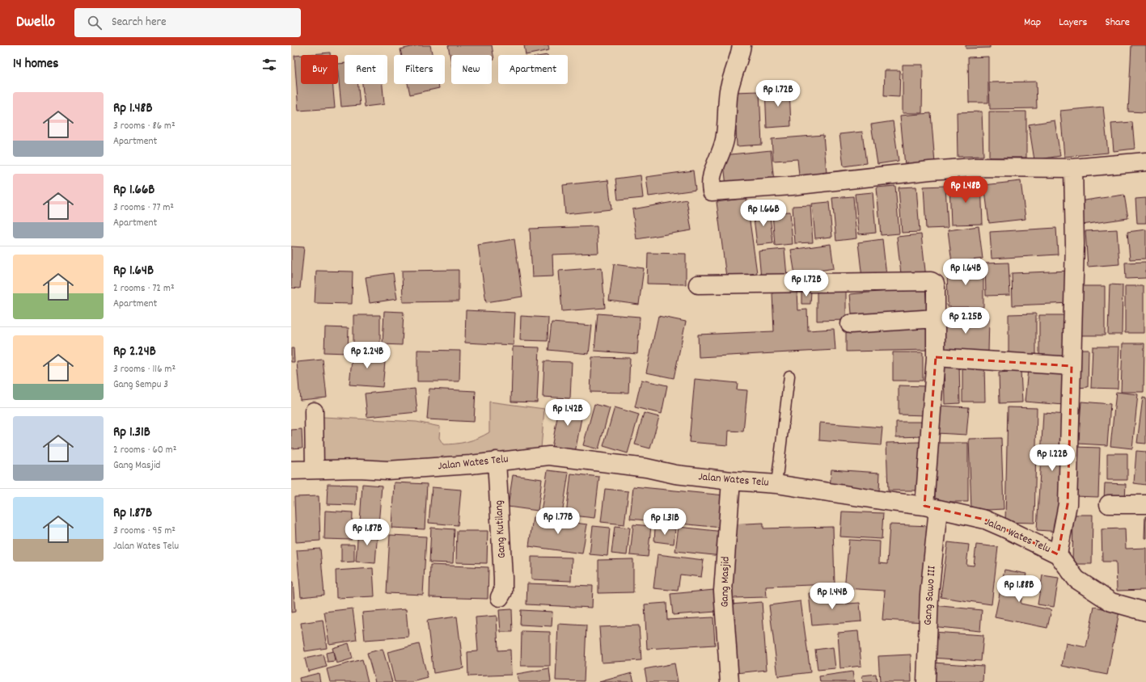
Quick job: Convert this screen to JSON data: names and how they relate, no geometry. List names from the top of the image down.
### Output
{
  "streets": {
    "street": [
      "Jalan Wates Telu",
      "Gang Kutilang",
      "Gang Masjid",
      "Gang Sawo III"
    ]
  },
  "crossings": [
    ["Jalan Wates Telu", "Gang Kutilang"],
    ["Jalan Wates Telu", "Gang Masjid"],
    ["Jalan Wates Telu", "Gang Sawo III"]
  ],
  "page": {
    "header": "Dwello",
    "search": "Search here",
    "nav": ["Map", "Layers", "Share"],
    "heading": "14 homes",
    "chip": [
      "Buy",
      "Rent",
      "Filters",
      "New",
      "Apartment"
    ],
    "price": [
      "Rp 1.72B",
      "Rp 1.48B",
      "Rp 1.66B",
      "Rp 1.64B",
      "Rp 1.72B",
      "Rp 2.25B",
      "Rp 2.24B",
      "Rp 1.42B",
      "Rp 1.22B",
      "Rp 1.77B",
      "Rp 1.31B",
      "Rp 1.87B",
      "Rp 1.88B",
      "Rp 1.44B"
    ],
    "list": [
      {
        "name": "Rp 1.48B",
        "note": "3 rooms · 86 m² · Apartment"
      },
      {
        "name": "Rp 1.66B",
        "note": "3 rooms · 77 m² · Apartment"
      },
      {
        "name": "Rp 1.64B",
        "note": "2 rooms · 72 m² · Apartment"
      },
      {
        "name": "Rp 2.24B",
        "note": "3 rooms · 116 m² · Gang Sempu 3"
      },
      {
        "name": "Rp 1.31B",
        "note": "2 rooms · 60 m² · Gang Masjid"
      },
      {
        "name": "Rp 1.87B",
        "note": "3 rooms · 95 m² · Jalan Wates Telu"
      }
    ]
  }
}
